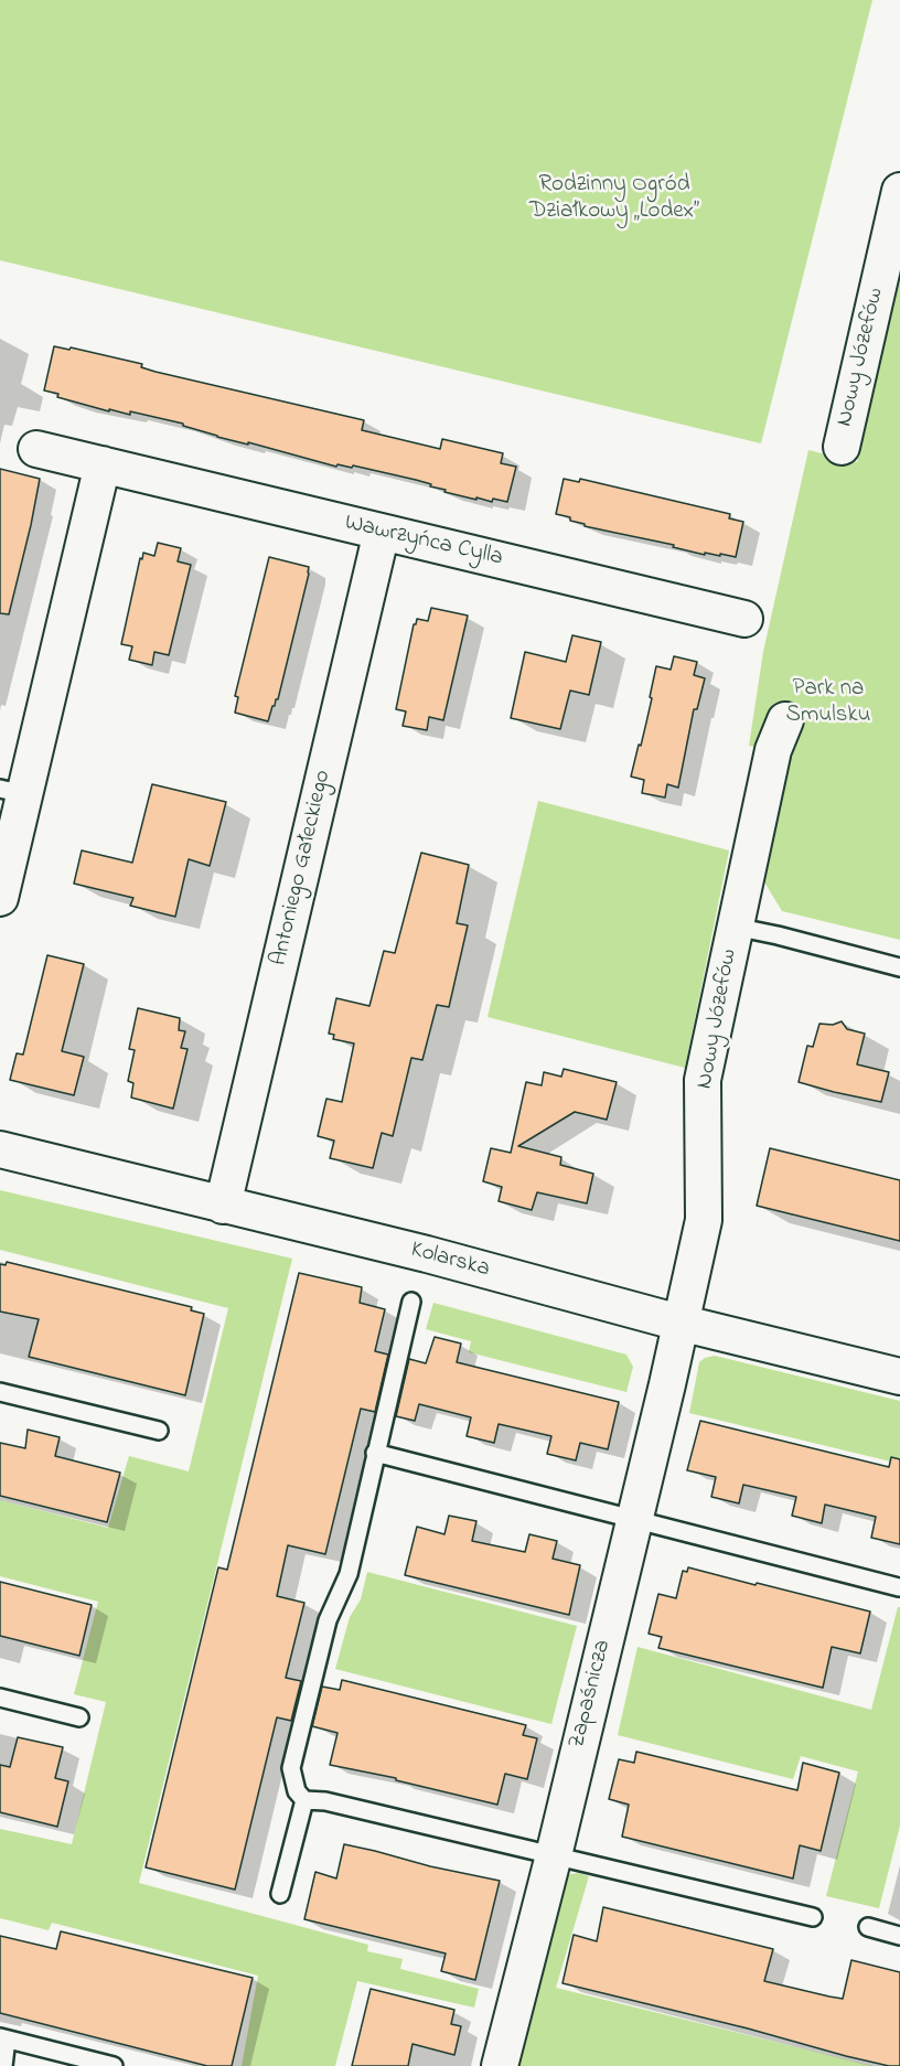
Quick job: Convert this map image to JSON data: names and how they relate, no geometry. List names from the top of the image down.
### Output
{
  "streets": {
    "street": [
      "Nowy Józefów",
      "Wawrzyńca Cylla",
      "Antoniego Gałeckiego",
      "Kolarska",
      "Zapaśnicza"
    ]
  },
  "crossings": [
    ["Nowy Józefów", "Kolarska"],
    ["Nowy Józefów", "Zapaśnicza"],
    ["Wawrzyńca Cylla", "Antoniego Gałeckiego"],
    ["Antoniego Gałeckiego", "Kolarska"],
    ["Kolarska", "Zapaśnicza"]
  ],
  "parks": ["Rodzinny Ogród Działkowy „Lodex”", "Park na Smulsku"]
}
